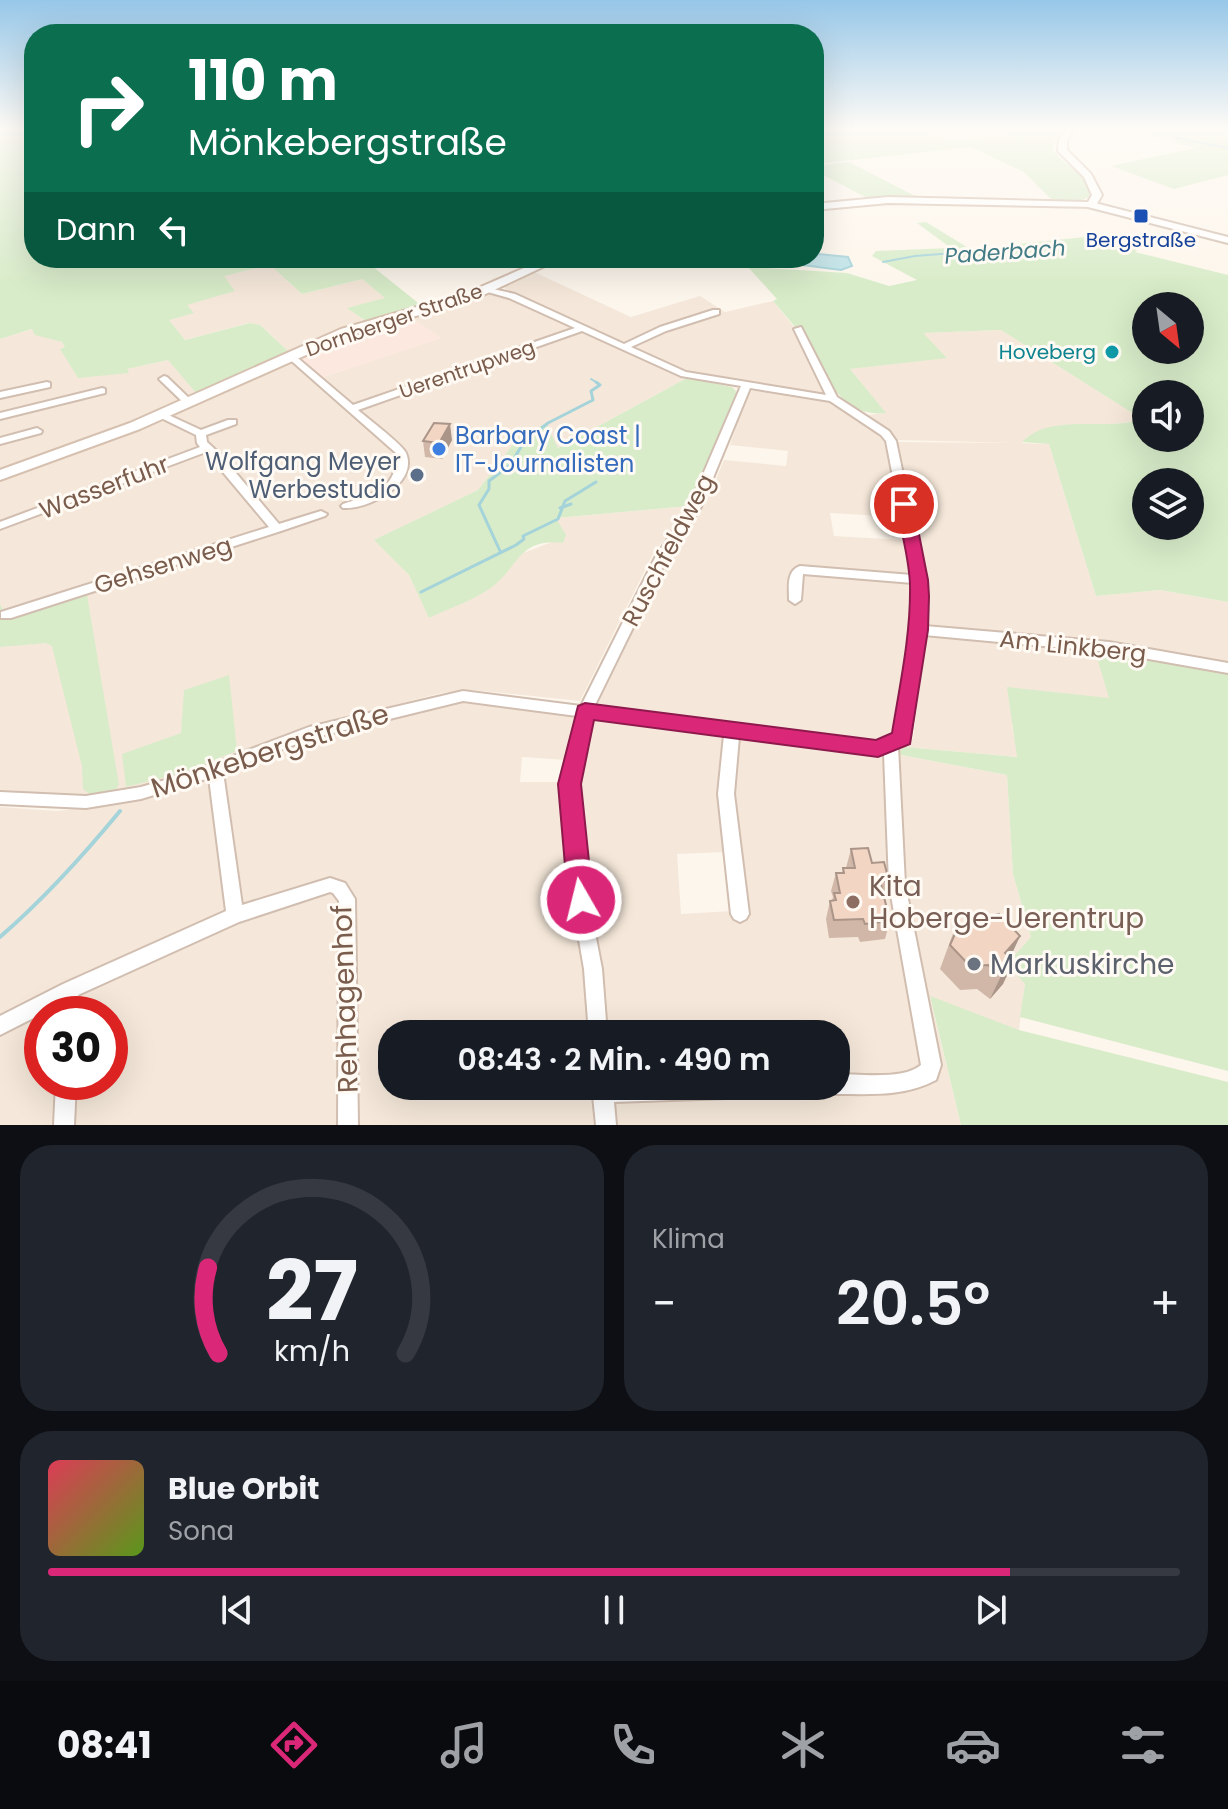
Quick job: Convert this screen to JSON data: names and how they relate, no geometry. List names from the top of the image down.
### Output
{
  "streets": {
    "main road": ["Dornberger Straße"],
    "street": [
      "Uerentrupweg",
      "Wasserfuhr",
      "Ruschfeldweg",
      "Gehsenweg",
      "Am Linkberg",
      "Mönkebergstraße",
      "Rehhagenhof"
    ]
  },
  "crossings": [
    ["Dornberger Straße", "Wasserfuhr"],
    ["Ruschfeldweg", "Mönkebergstraße"]
  ],
  "water": ["Paderbach"],
  "places": {
    "transit": ["Bergstraße"],
    "other": [
      "Hoveberg",
      "Barbary Coast | IT-Journalisten",
      "Wolfgang Meyer Werbestudio",
      "Kita Hoberge-Uerentrup",
      "Markuskirche"
    ]
  },
  "north": "bottom right",
  "page": {
    "turn": ["110 m", "Mönkebergstraße"],
    "then": "Dann",
    "limit": "30",
    "trip": "08:43 · 2 Min. · 490 m",
    "tile": "Klima",
    "heat": ["−", "20.5°", "+"],
    "song": ["Blue Orbit", "Sona"],
    "tabs": "08:41",
    "gauge": ["27", "km/h"]
  }
}
